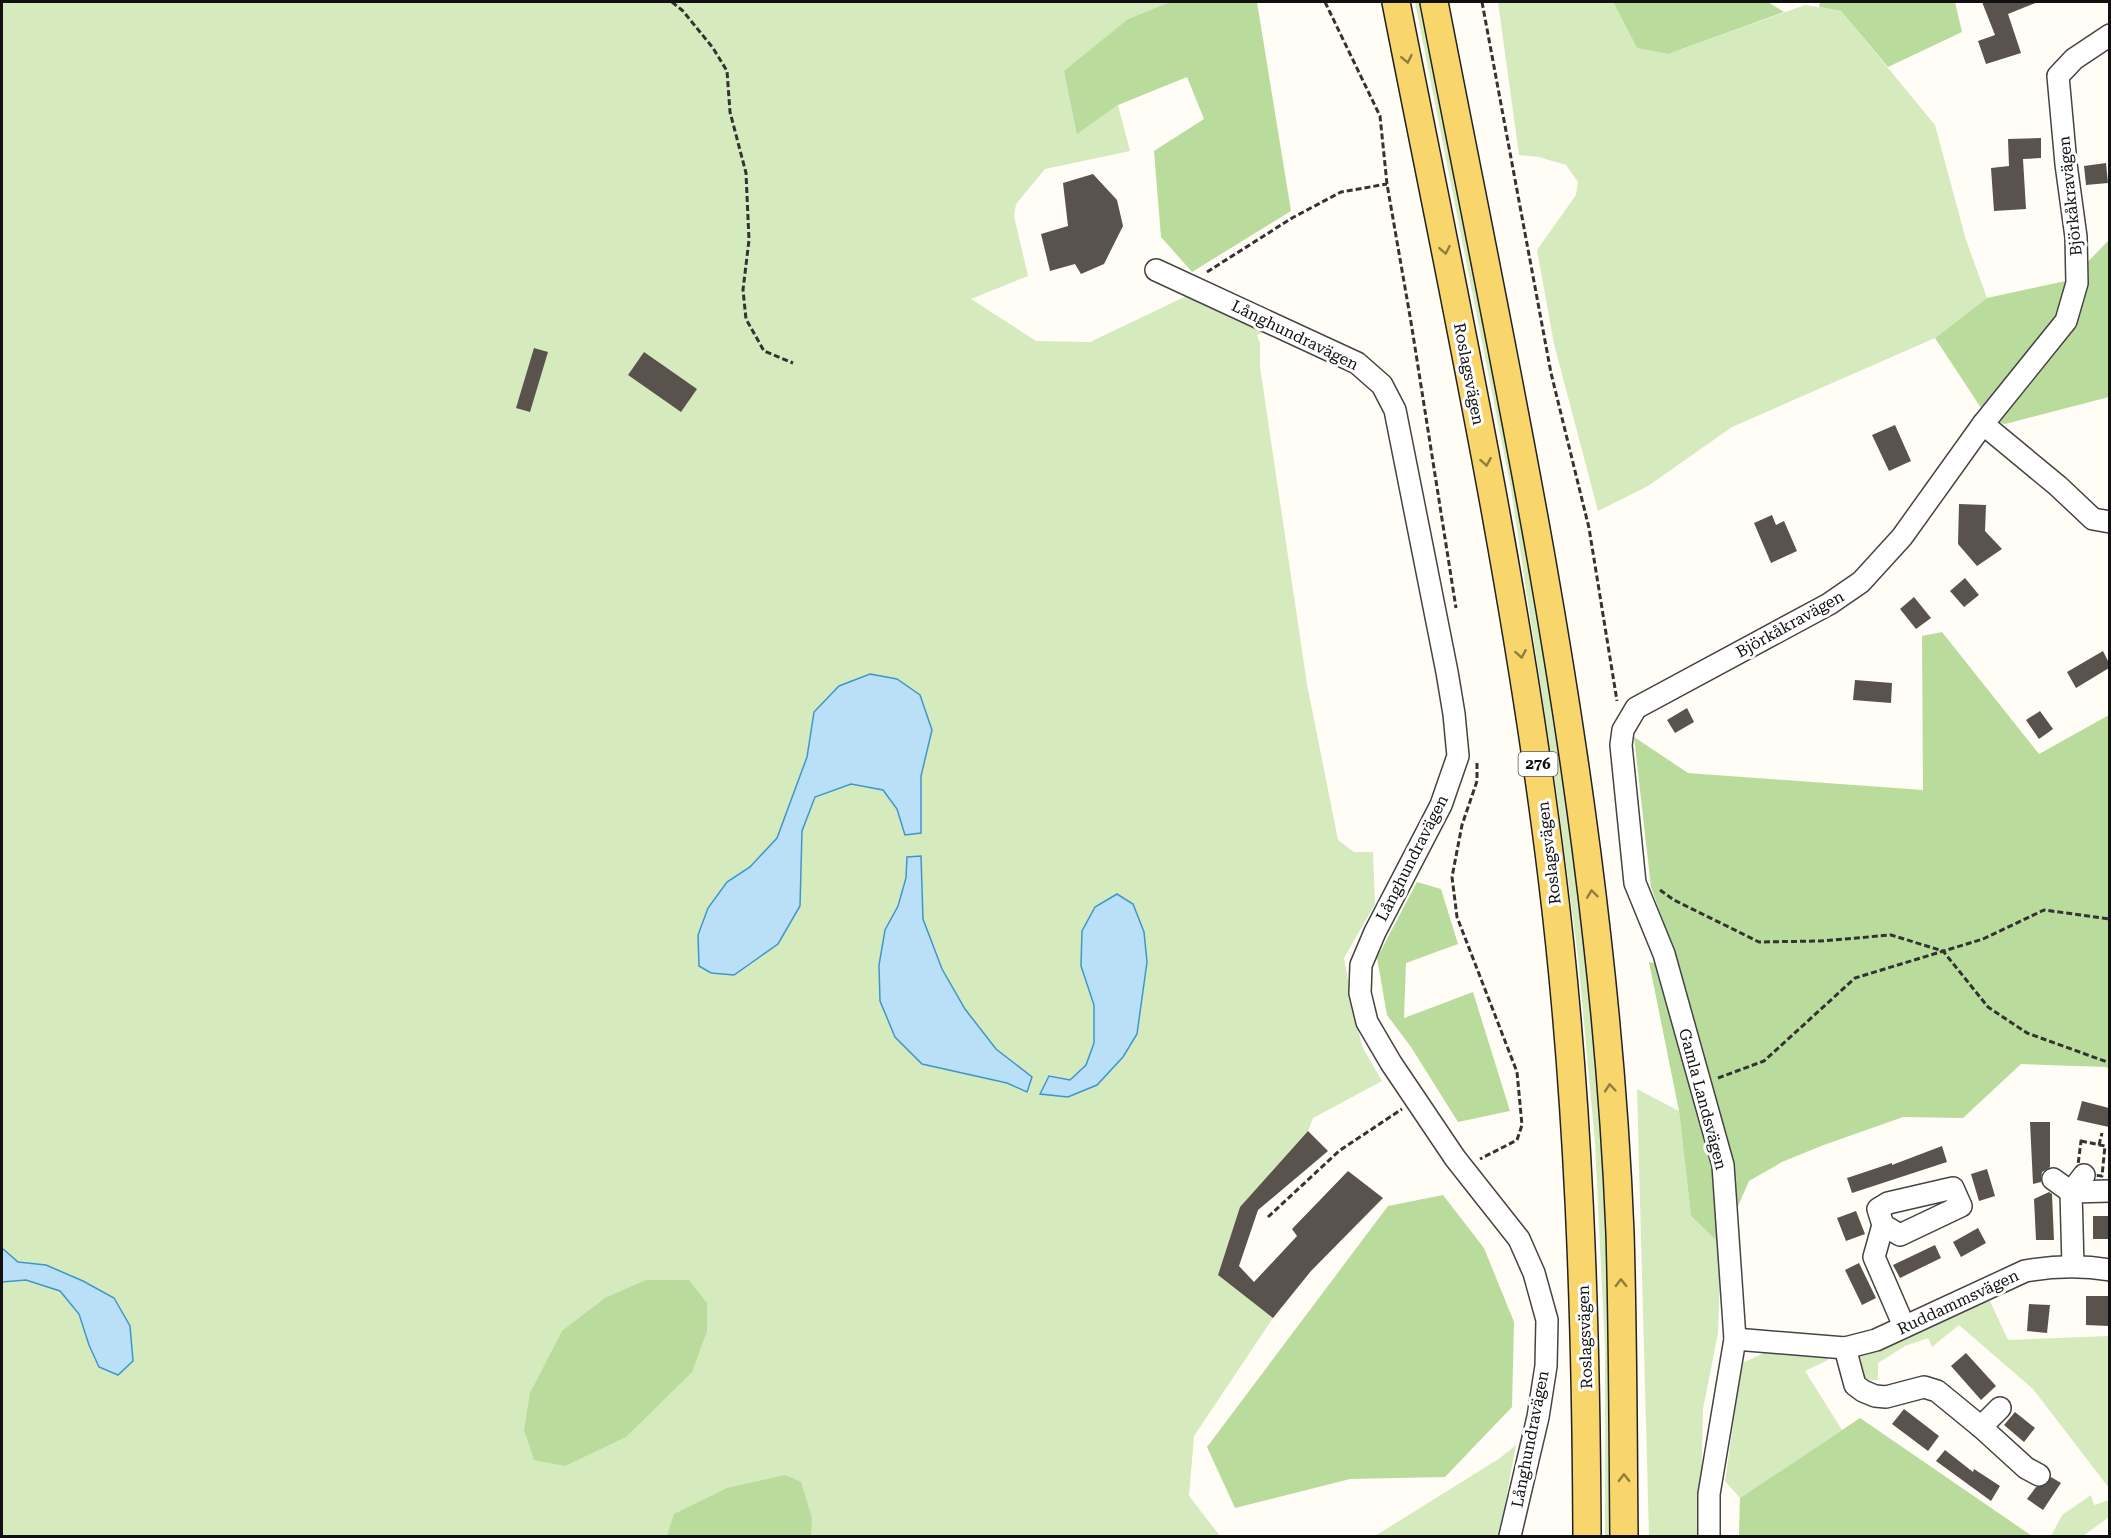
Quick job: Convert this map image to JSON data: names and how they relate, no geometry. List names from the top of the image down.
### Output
{
  "streets": {
    "main road": ["Roslagsvägen", "276"],
    "street": [
      "Björkåkravägen",
      "Långhundravägen",
      "Gamla Landsvägen",
      "Ruddammsvägen"
    ]
  },
  "crossings": [
    ["Björkåkravägen", "Gamla Landsvägen"],
    ["Gamla Landsvägen", "Ruddammsvägen"]
  ]
}
